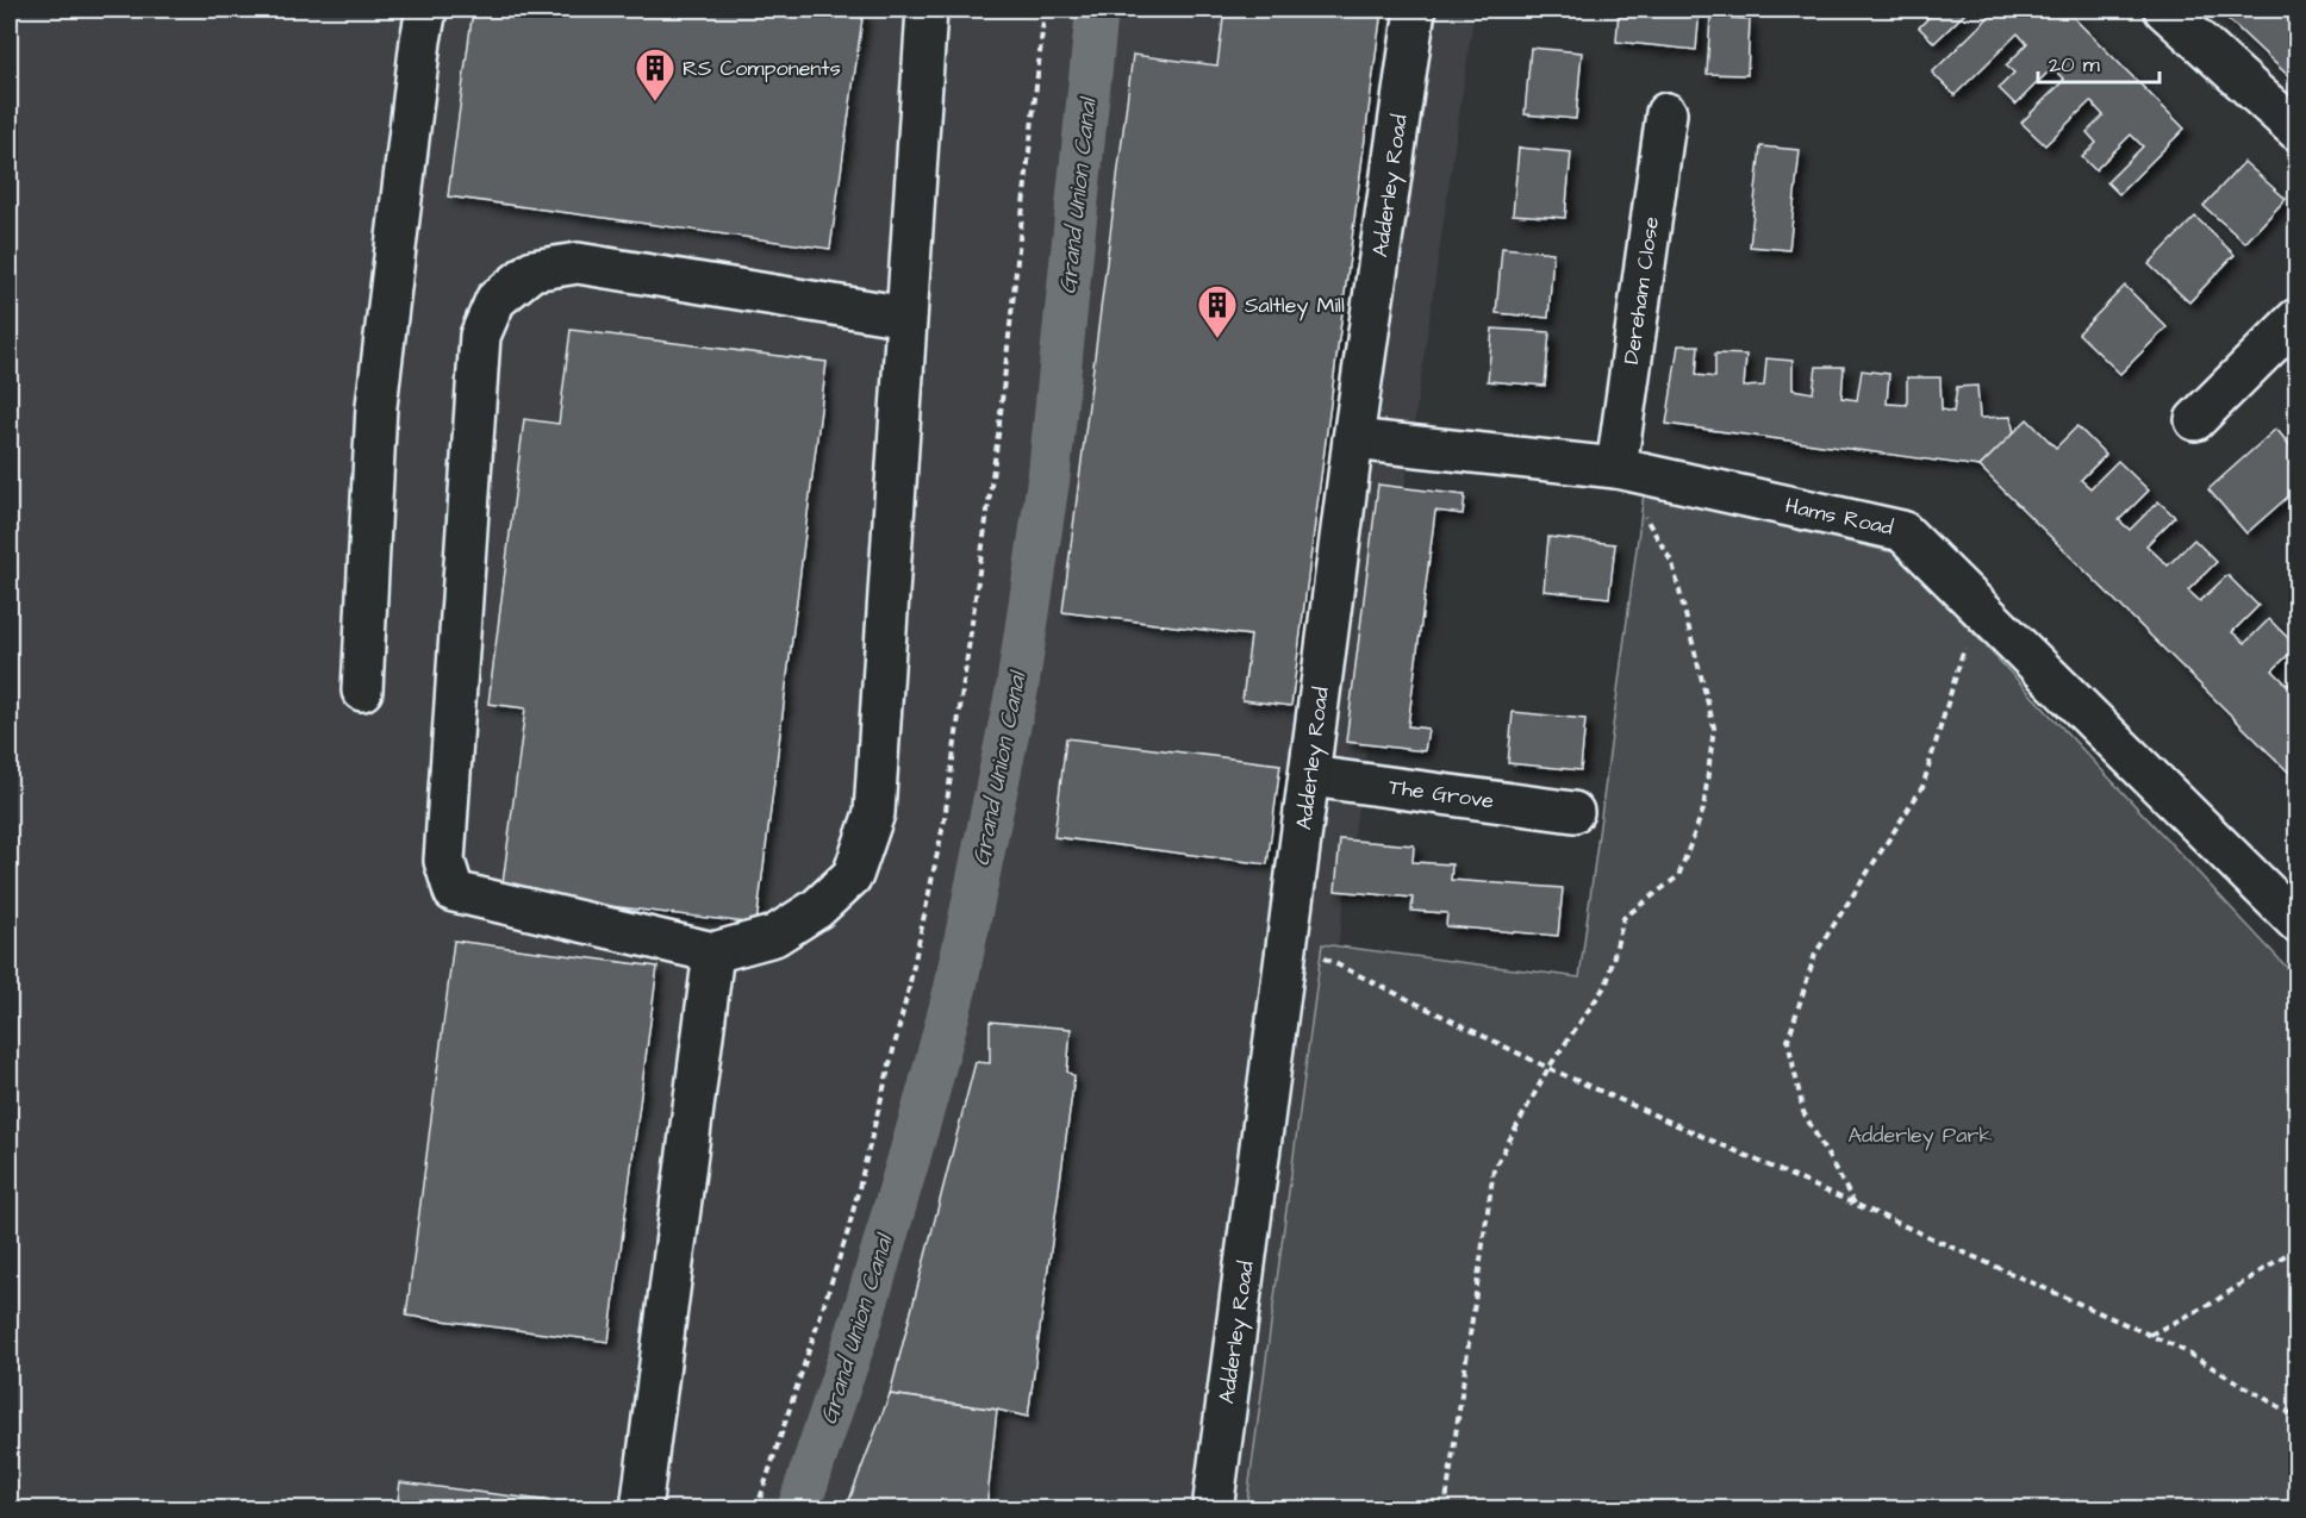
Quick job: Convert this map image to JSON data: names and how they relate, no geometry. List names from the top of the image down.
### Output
{
  "streets": {
    "street": [
      "Adderley Road",
      "Dereham Close",
      "Hams Road",
      "The Grove"
    ]
  },
  "crossings": [
    ["Adderley Road", "Hams Road"],
    ["Adderley Road", "The Grove"],
    ["Dereham Close", "Hams Road"]
  ],
  "water": ["Grand Union Canal"],
  "parks": ["Adderley Park"],
  "places": {
    "building": ["RS Components", "Saltley Mill"]
  },
  "scale_bar": "20 m"
}
